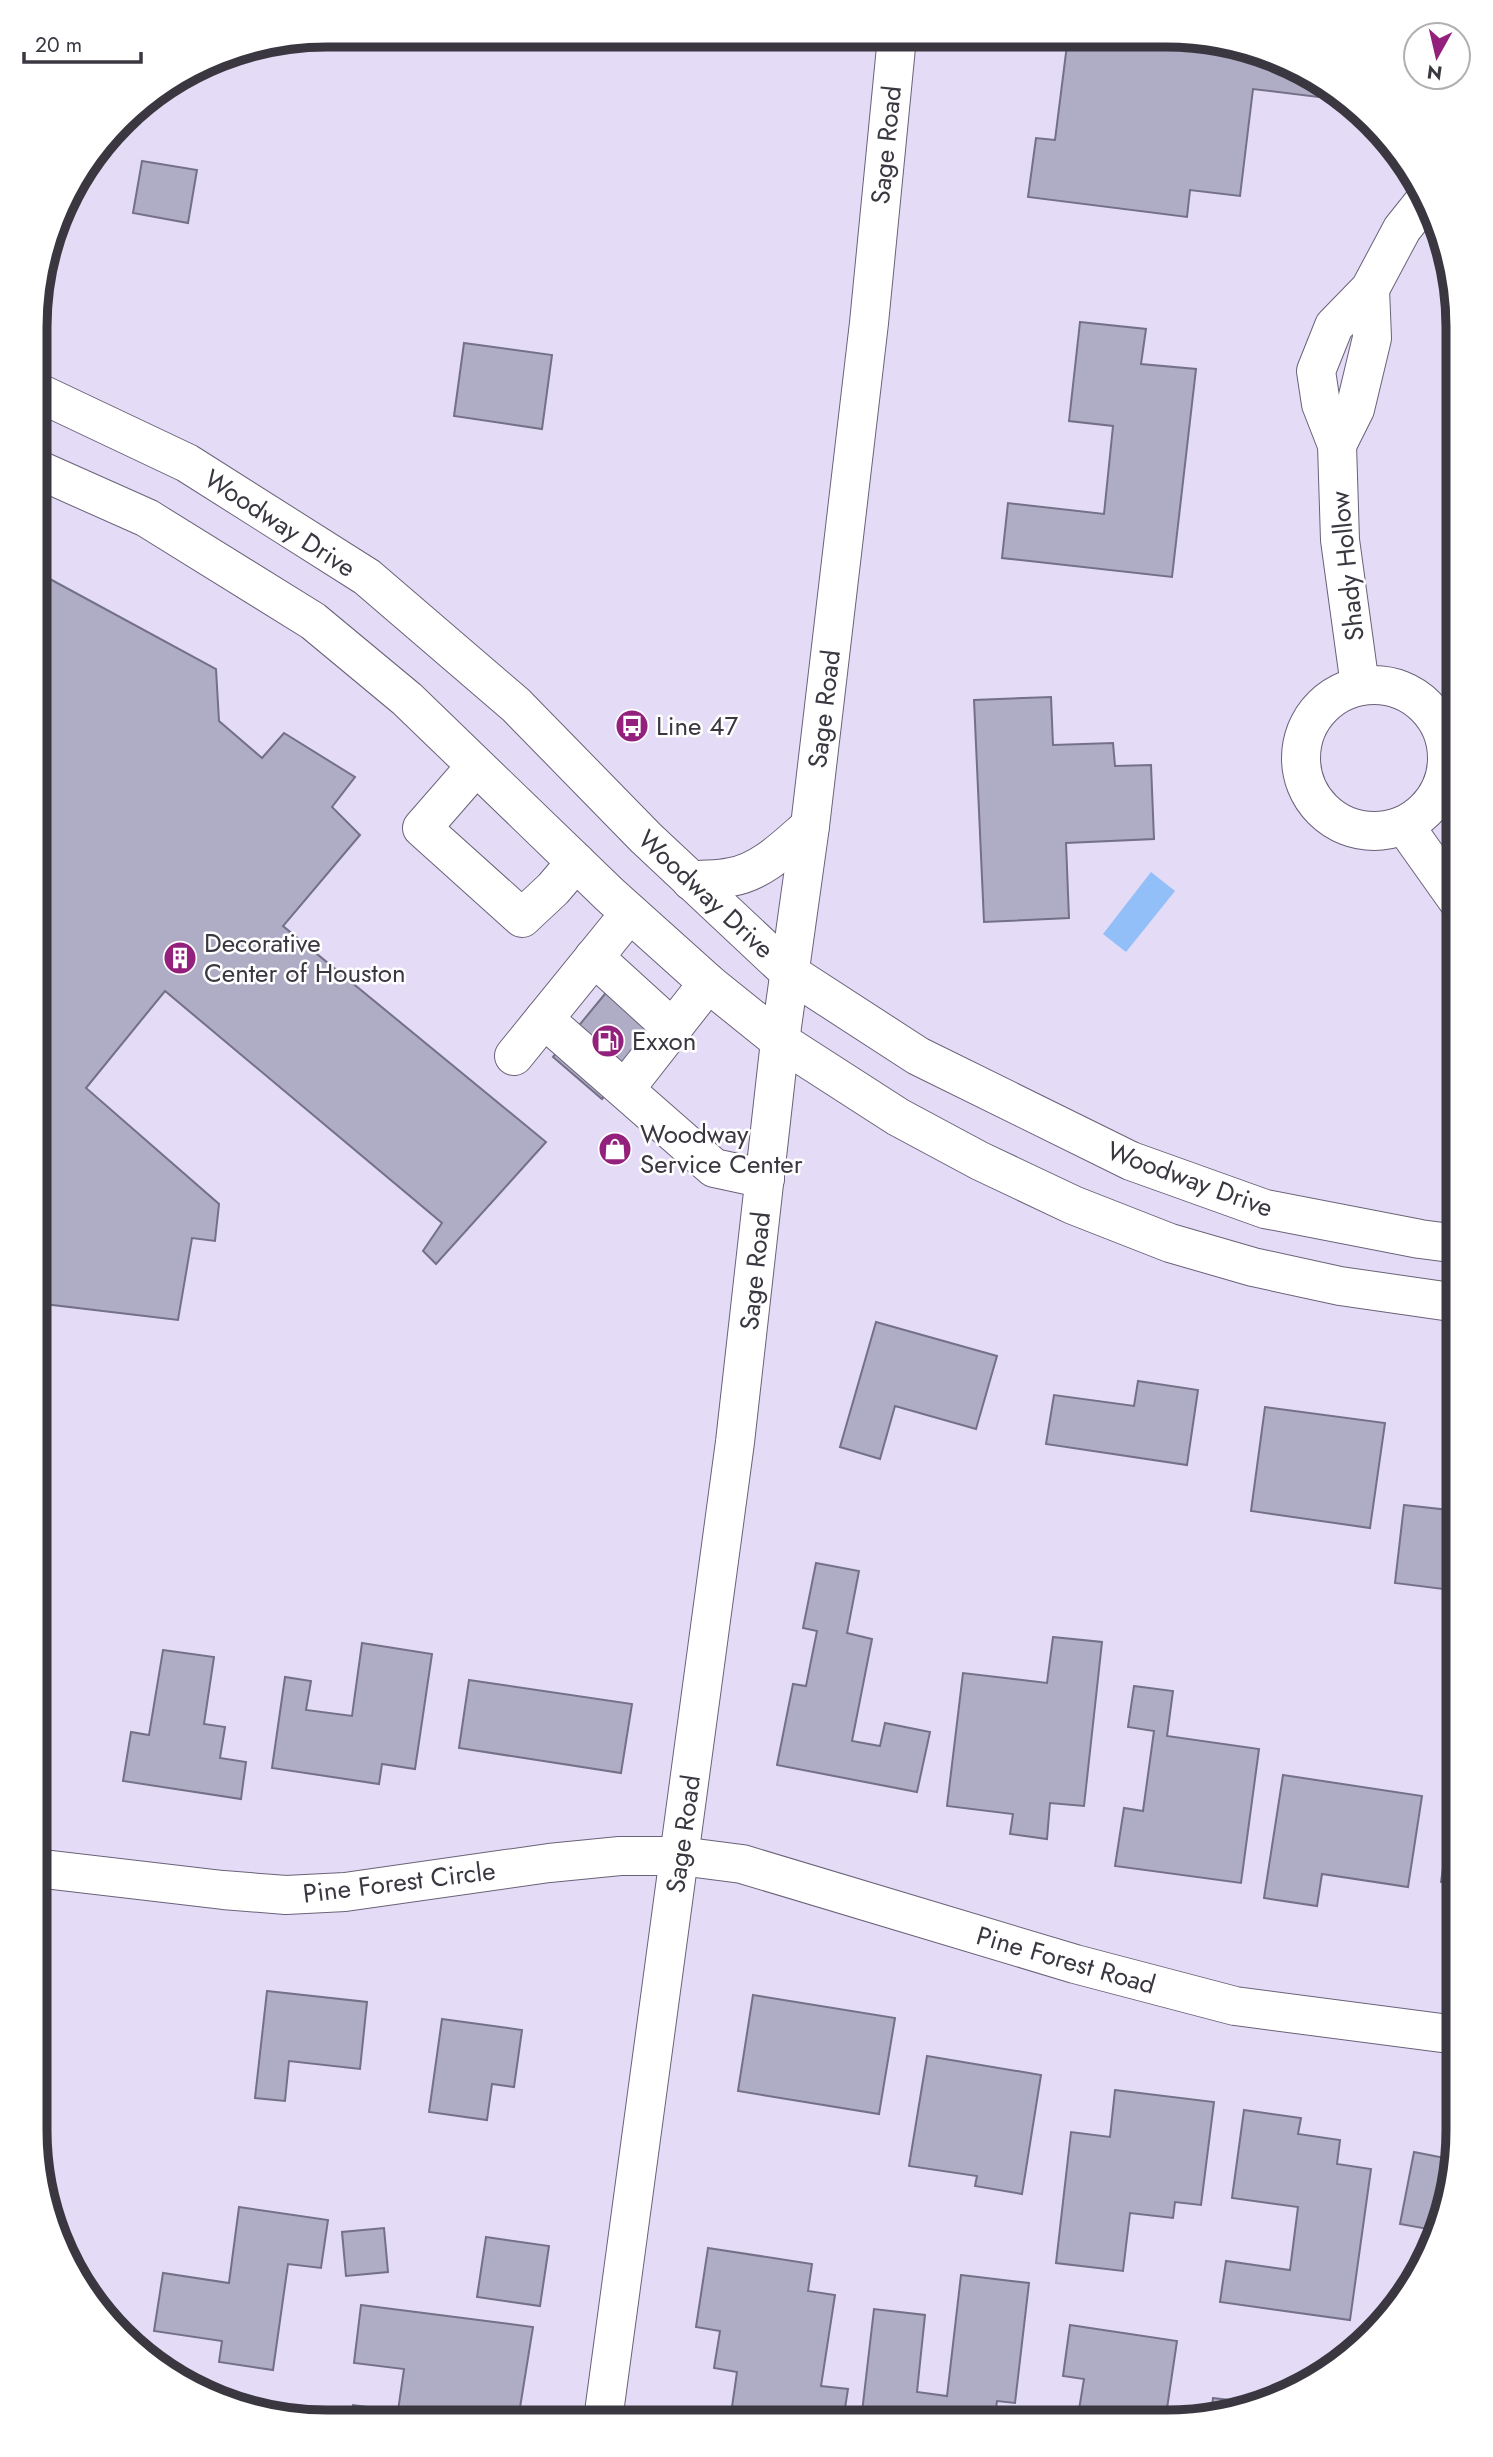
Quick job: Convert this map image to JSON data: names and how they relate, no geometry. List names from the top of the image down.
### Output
{
  "streets": {
    "street": [
      "Sage Road",
      "Woodway Drive",
      "Shady Hollow",
      "Pine Forest Circle",
      "Pine Forest Road"
    ]
  },
  "crossings": [
    ["Sage Road", "Woodway Drive"],
    ["Sage Road", "Pine Forest Circle"],
    ["Sage Road", "Pine Forest Road"],
    ["Pine Forest Circle", "Pine Forest Road"]
  ],
  "places": {
    "bus stop": ["Line 47"],
    "building": ["Decorative Center of Houston"],
    "fuel station": ["Exxon"],
    "shop": ["Woodway Service Center"]
  },
  "scale_bar": "20 m",
  "north": "bottom"
}
